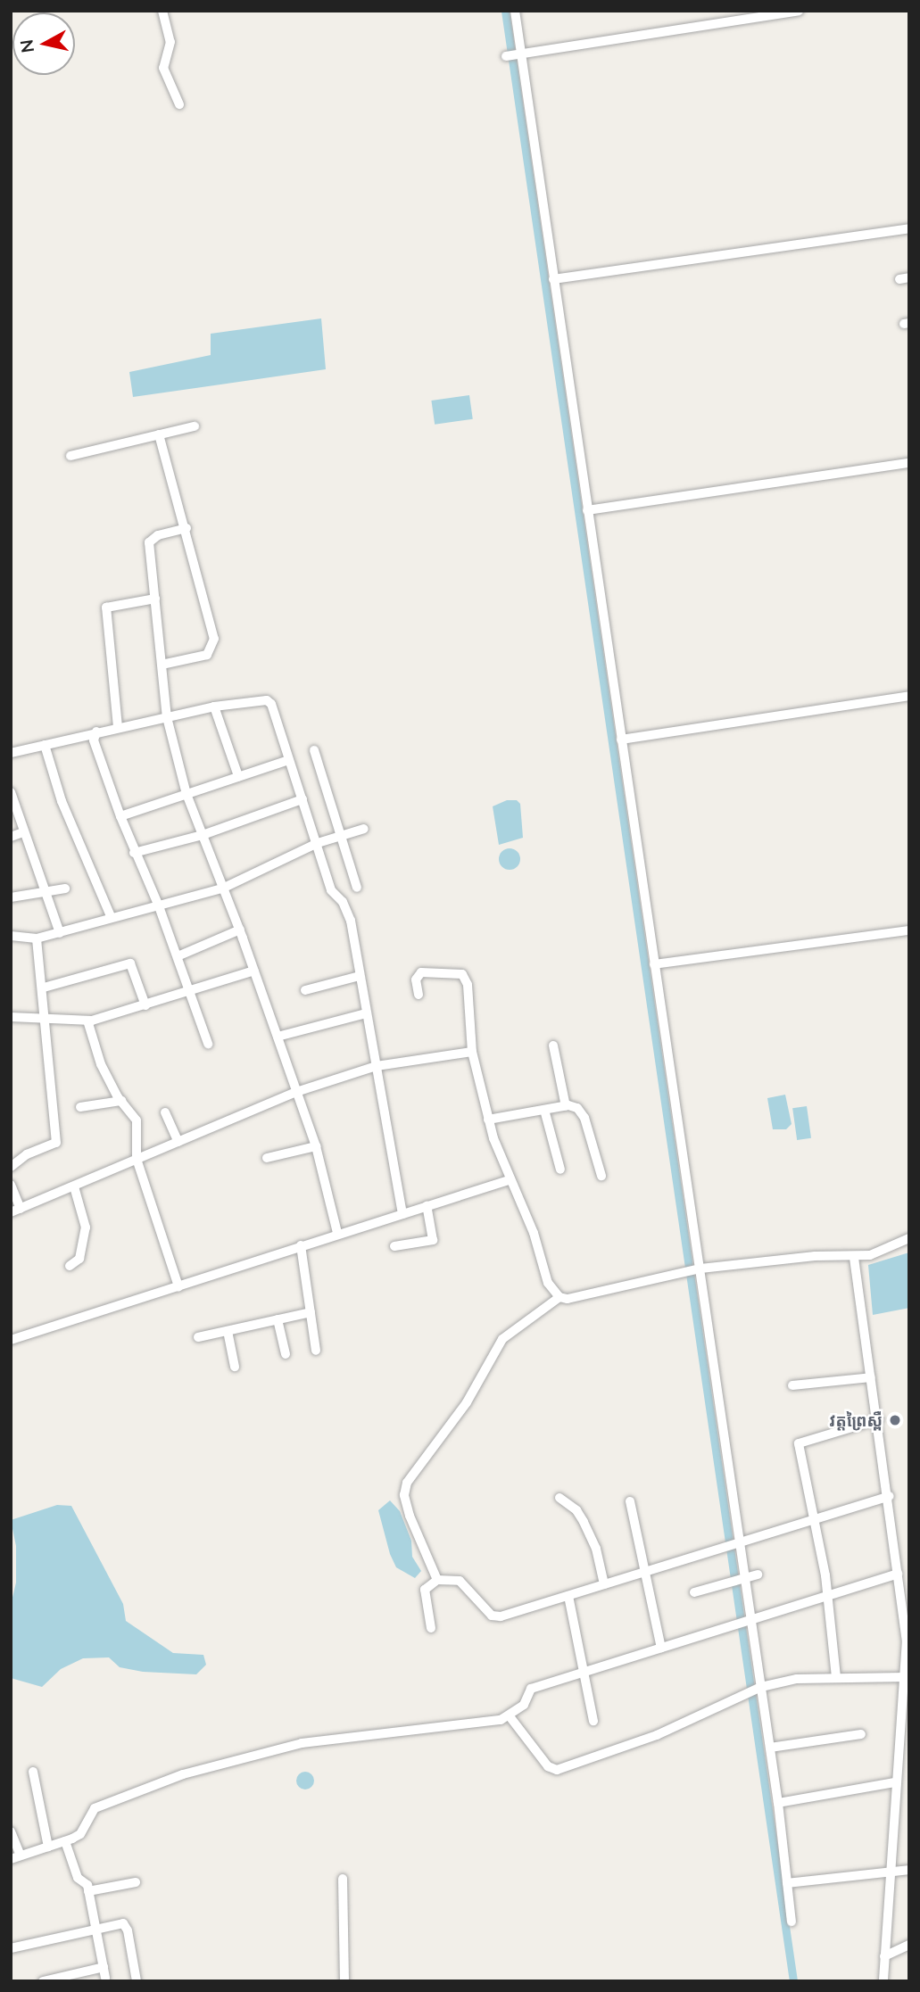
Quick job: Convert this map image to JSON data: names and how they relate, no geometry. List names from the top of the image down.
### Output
{
  "places": ["វត្តព្រៃស្ពឺ"],
  "north": "left"
}
